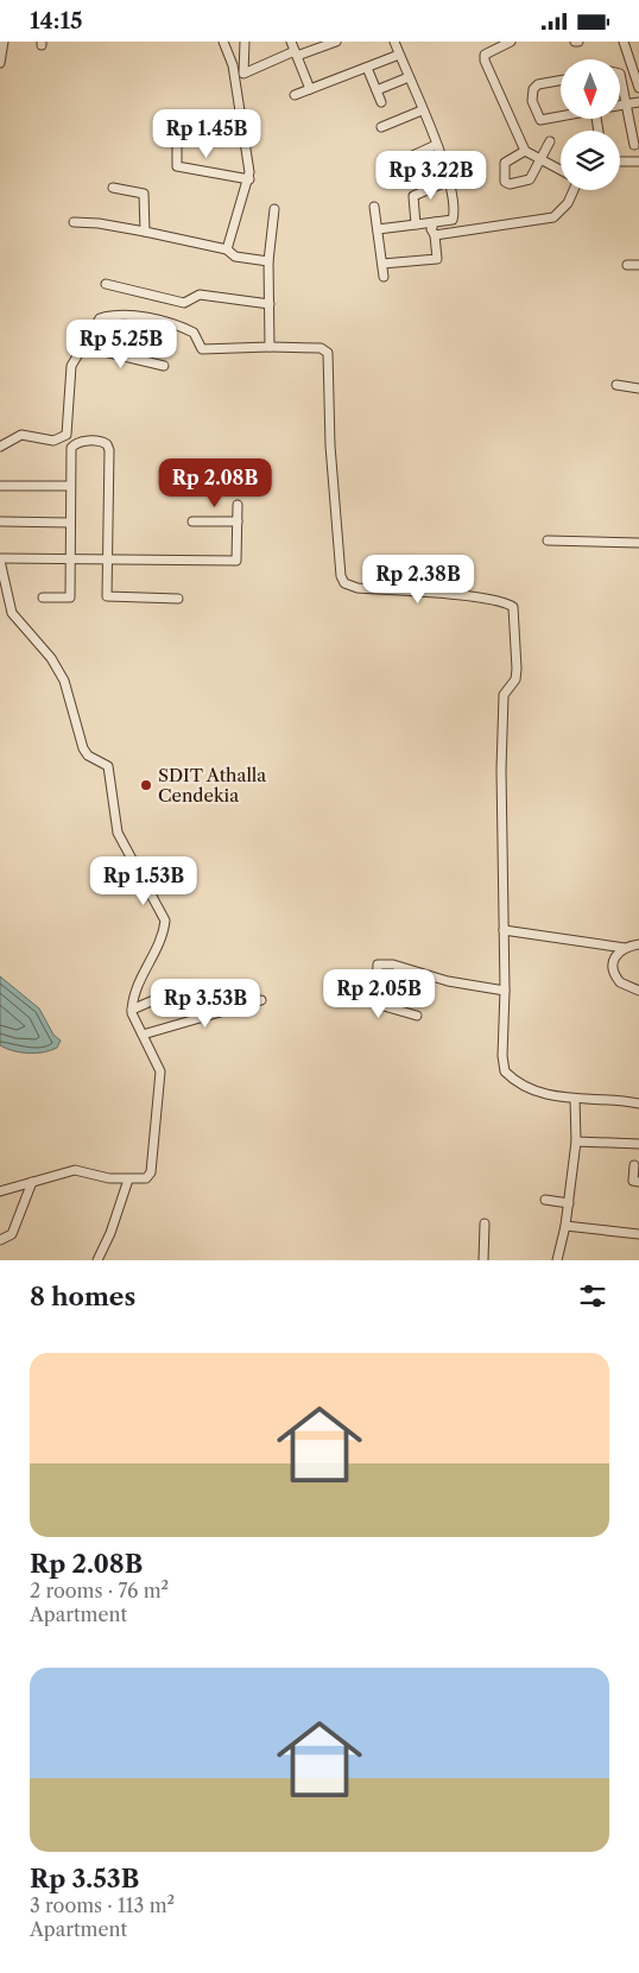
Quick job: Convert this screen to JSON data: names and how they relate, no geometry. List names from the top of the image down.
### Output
{
  "places": ["SDIT Athalla Cendekia"],
  "north": "bottom",
  "page": {
    "status": "14:15",
    "price": [
      "Rp 1.45B",
      "Rp 3.22B",
      "Rp 5.25B",
      "Rp 2.08B",
      "Rp 2.38B",
      "Rp 1.53B",
      "Rp 2.05B",
      "Rp 3.53B"
    ],
    "heading": "8 homes",
    "list": [
      {
        "name": "Rp 2.08B",
        "note": "2 rooms · 76 m² · Apartment"
      },
      {
        "name": "Rp 3.53B",
        "note": "3 rooms · 113 m² · Apartment"
      }
    ]
  }
}
